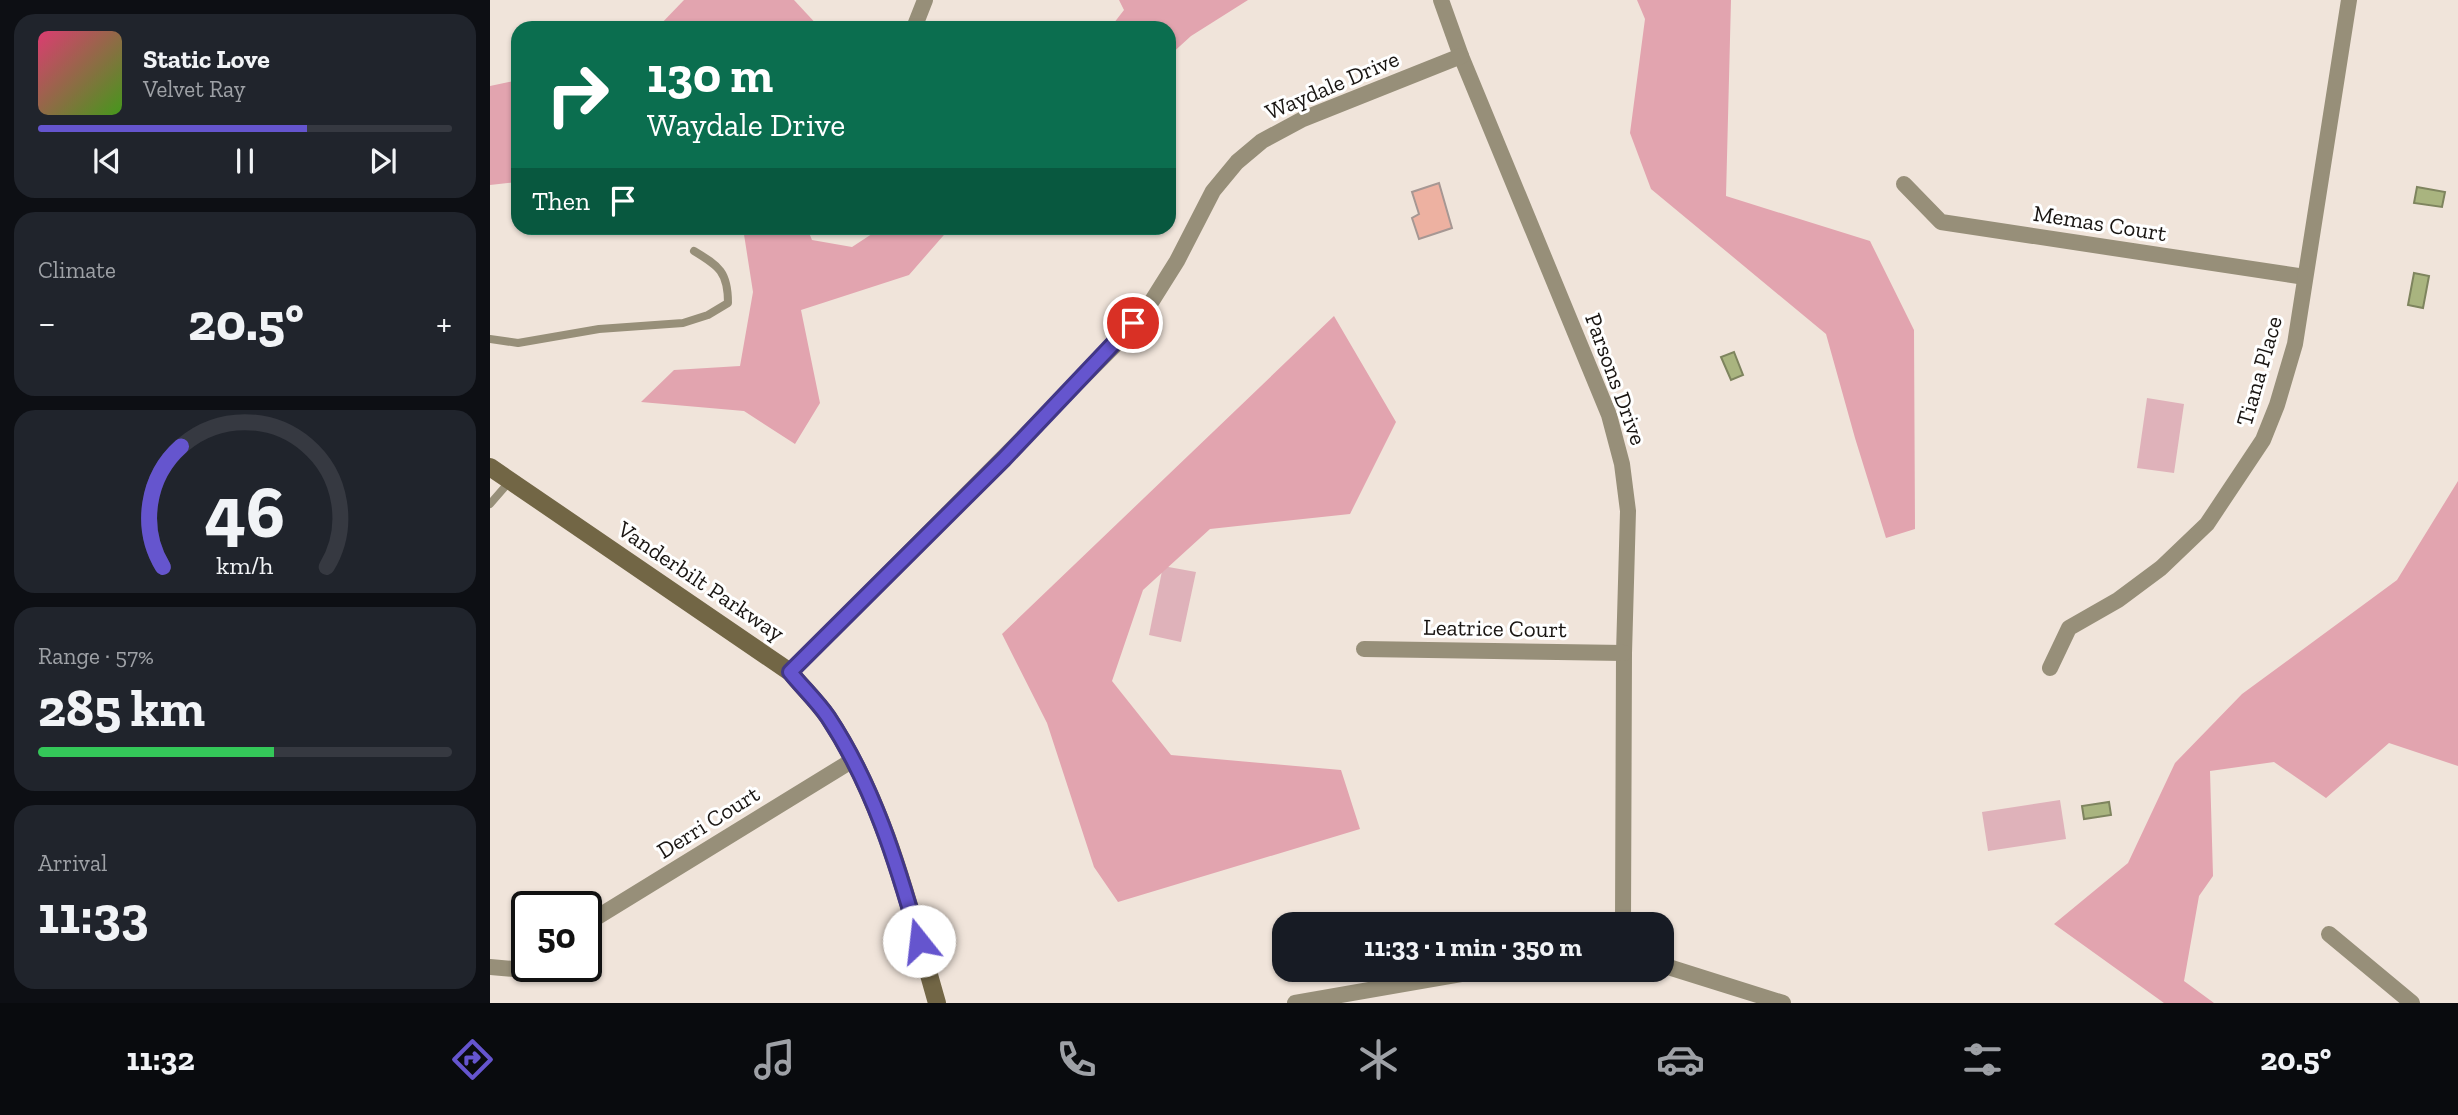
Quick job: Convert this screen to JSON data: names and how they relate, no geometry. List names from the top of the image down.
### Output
{
  "streets": {
    "main road": ["Vanderbilt Parkway"],
    "street": [
      "Waydale Drive",
      "Memas Court",
      "Tiana Place",
      "Parsons Drive",
      "Leatrice Court",
      "Derri Court"
    ]
  },
  "crossings": [
    ["Waydale Drive", "Parsons Drive"],
    ["Waydale Drive", "Vanderbilt Parkway"],
    ["Memas Court", "Tiana Place"],
    ["Parsons Drive", "Leatrice Court"],
    ["Vanderbilt Parkway", "Derri Court"]
  ],
  "page": {
    "turn": ["130 m", "Waydale Drive"],
    "song": ["Static Love", "Velvet Ray"],
    "then": "Then",
    "tile": [
      "Climate",
      ["Range · 57%", "285 km"],
      ["Arrival", "11:33"]
    ],
    "heat": ["−", "20.5°", "+"],
    "limit": "50",
    "trip": "11:33 · 1 min · 350 m",
    "tabs": ["11:32", "20.5°"],
    "gauge": ["46", "km/h"]
  }
}
